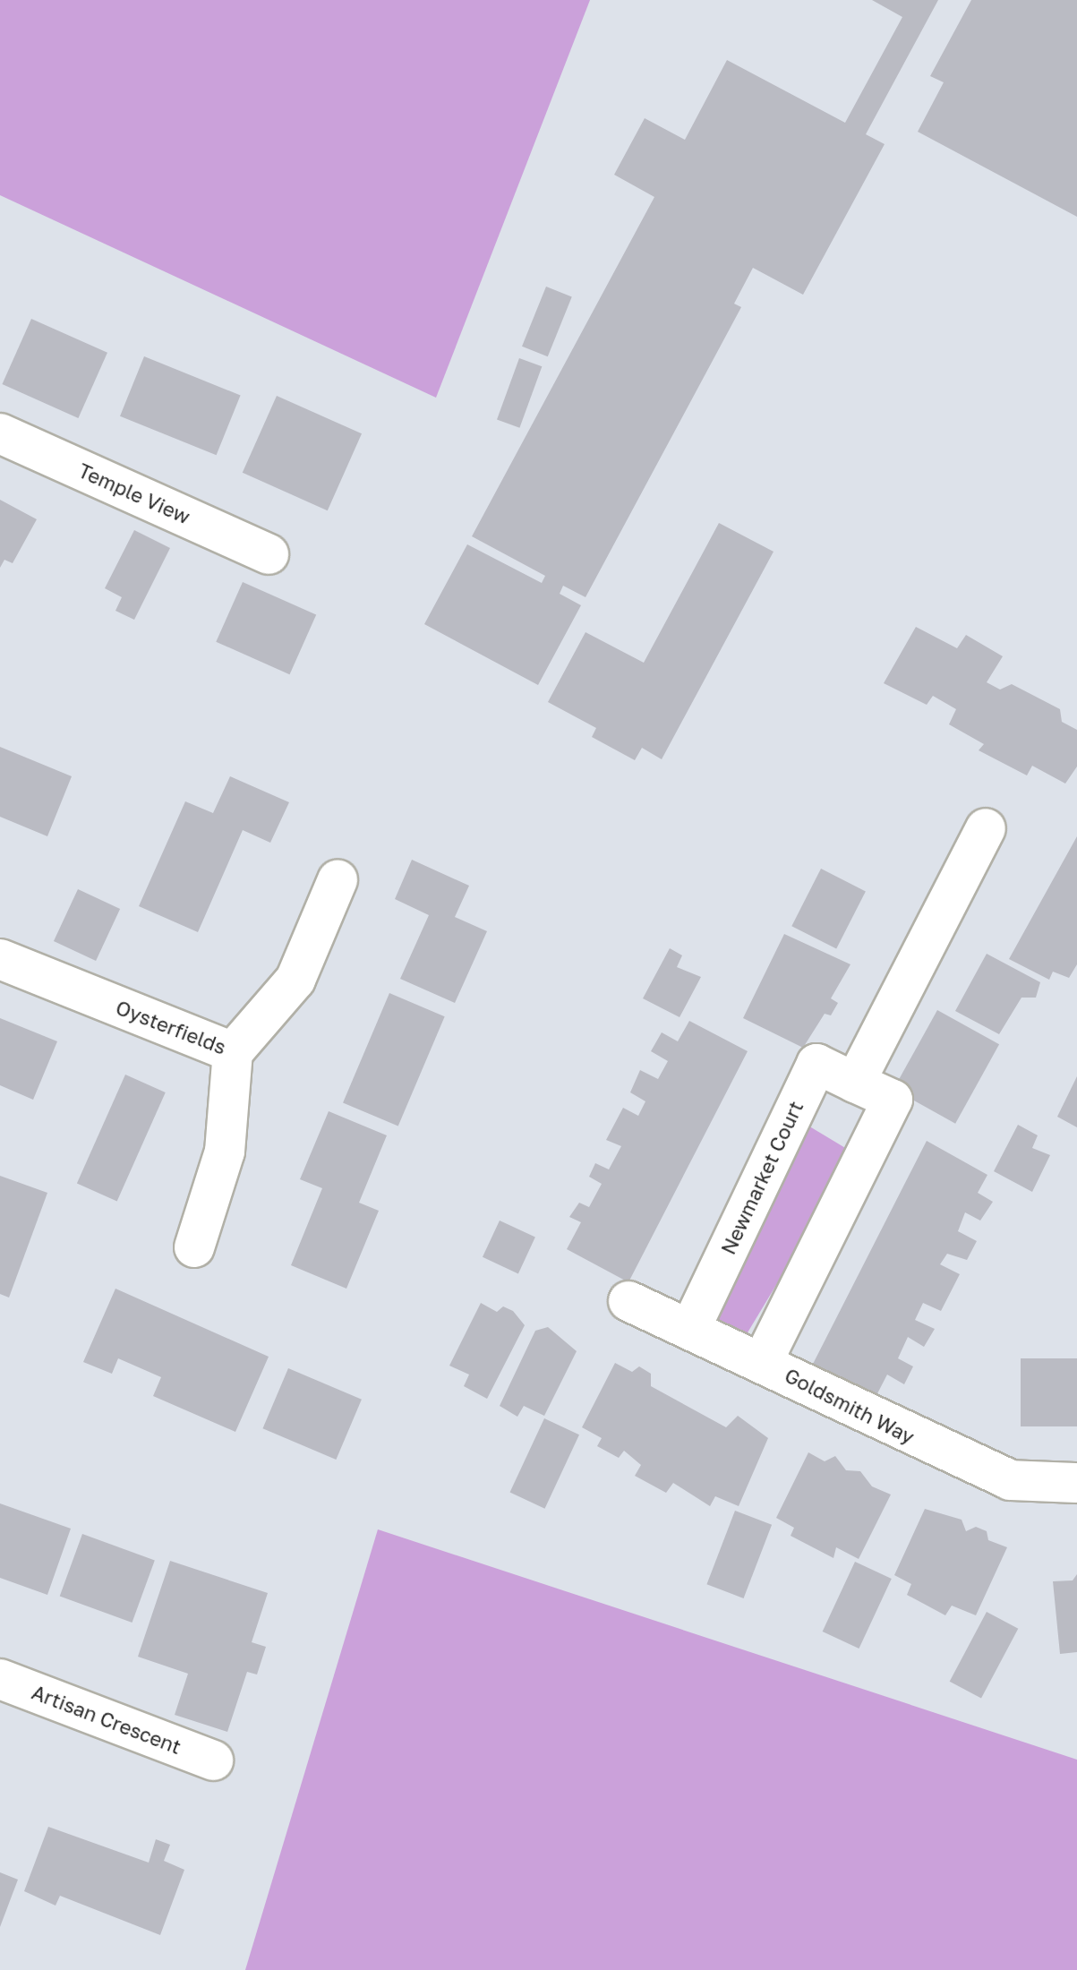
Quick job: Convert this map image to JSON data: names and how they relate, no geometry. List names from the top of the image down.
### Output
{
  "streets": {
    "street": [
      "Temple View",
      "Oysterfields",
      "Newmarket Court",
      "Goldsmith Way",
      "Artisan Crescent"
    ]
  },
  "crossings": [
    ["Newmarket Court", "Goldsmith Way"]
  ]
}
